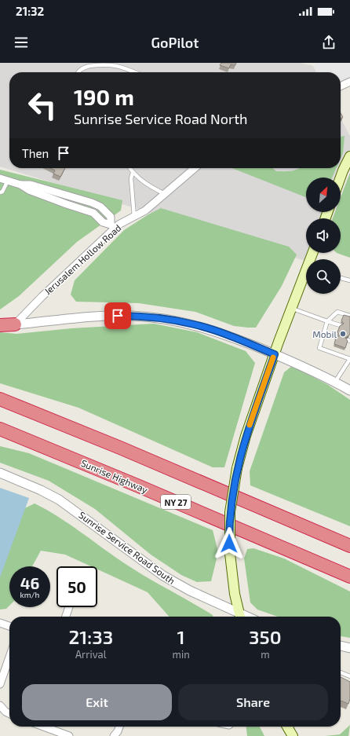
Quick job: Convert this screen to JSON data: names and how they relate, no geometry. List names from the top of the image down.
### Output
{
  "streets": {
    "highway": ["Sunrise Highway", "NY 27"],
    "street": ["Jerusalem Hollow Road", "Sunrise Service Road South"]
  },
  "places": ["Mobil"],
  "north": "top right",
  "page": {
    "status": "21:32",
    "header": "GoPilot",
    "turn": ["190 m", "Sunrise Service Road North"],
    "then": "Then",
    "speed": "46 km/h",
    "limit": "50",
    "eta": [
      "21:33",
      "Arrival",
      "1",
      "min",
      "350",
      "m"
    ],
    "buttons": ["Exit", "Share"]
  }
}
